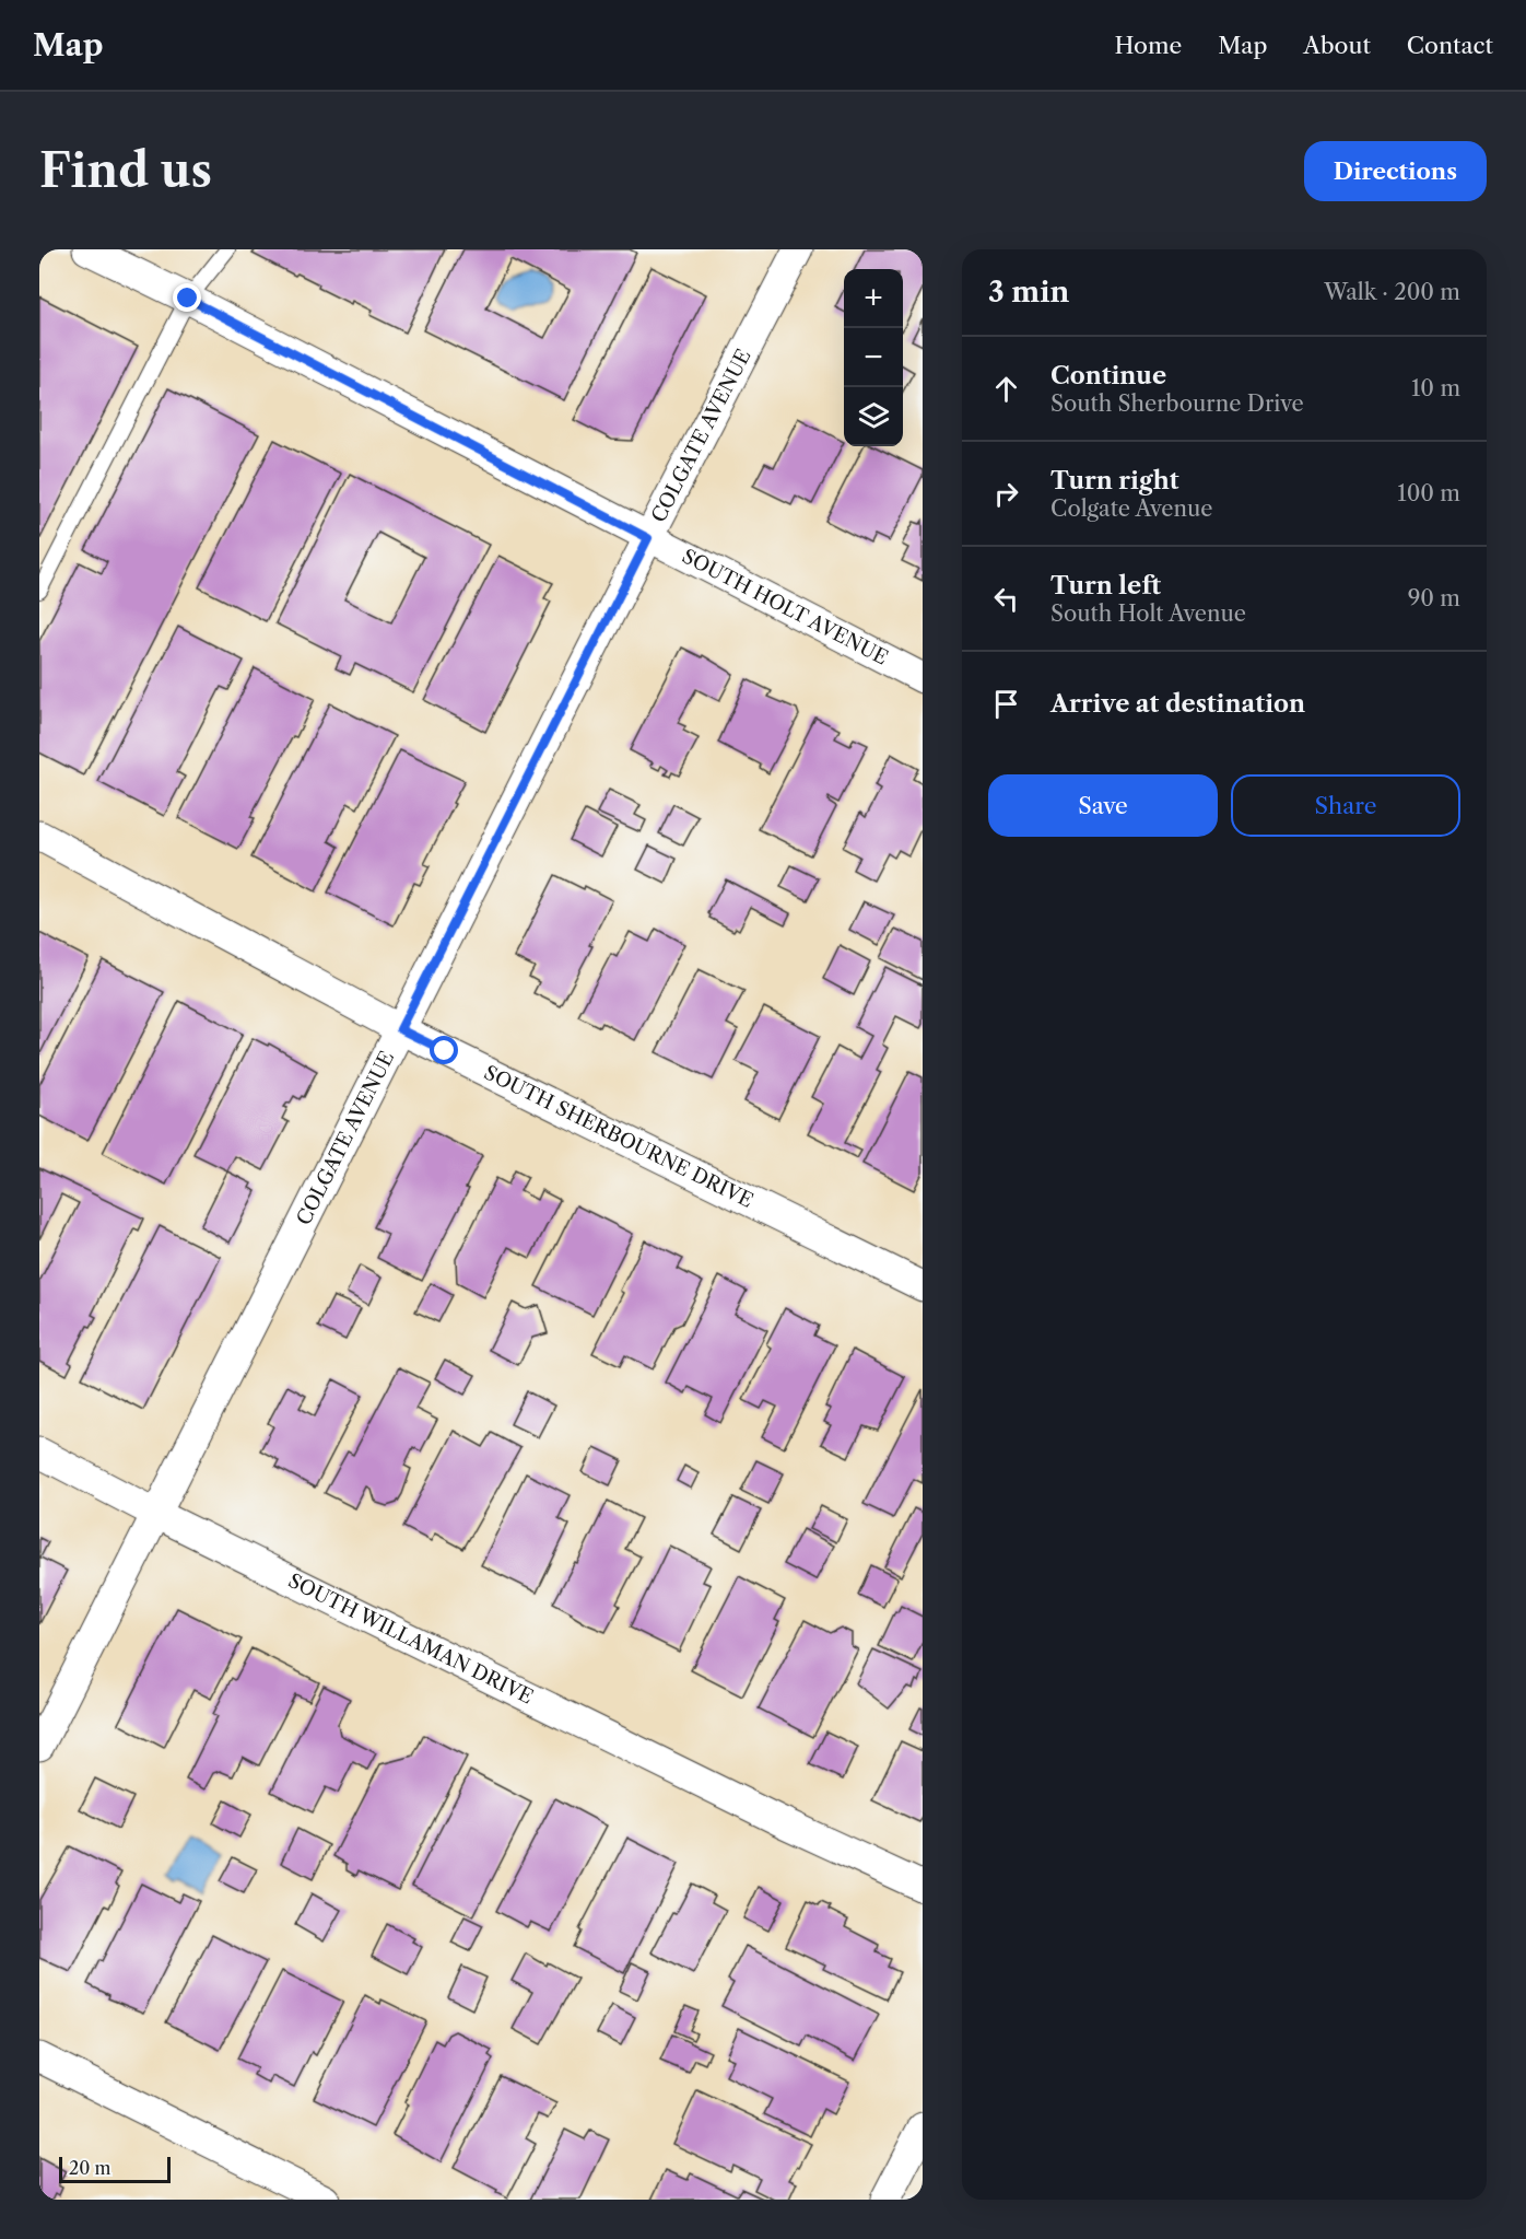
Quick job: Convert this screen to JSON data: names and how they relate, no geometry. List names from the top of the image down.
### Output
{
  "streets": {
    "street": [
      "COLGATE AVENUE",
      "SOUTH HOLT AVENUE",
      "SOUTH SHERBOURNE DRIVE",
      "SOUTH WILLAMAN DRIVE"
    ]
  },
  "crossings": [
    ["COLGATE AVENUE", "SOUTH HOLT AVENUE"],
    ["COLGATE AVENUE", "SOUTH SHERBOURNE DRIVE"],
    ["COLGATE AVENUE", "SOUTH WILLAMAN DRIVE"]
  ],
  "scale_bar": "20 m",
  "page": {
    "header": "Map",
    "nav": [
      "Home",
      "Map",
      "About",
      "Contact"
    ],
    "buttons": [
      "Directions",
      ["Save", "Share"]
    ],
    "title": "Find us",
    "heading": ["3 min", "Walk · 200 m"],
    "map_buttons": ["+", "−"],
    "list": [
      ["Continue", "South Sherbourne Drive", "10 m"],
      ["Turn right", "Colgate Avenue", "100 m"],
      ["Turn left", "South Holt Avenue", "90 m"],
      "Arrive at destination"
    ],
    "scale": "20 m"
  }
}
